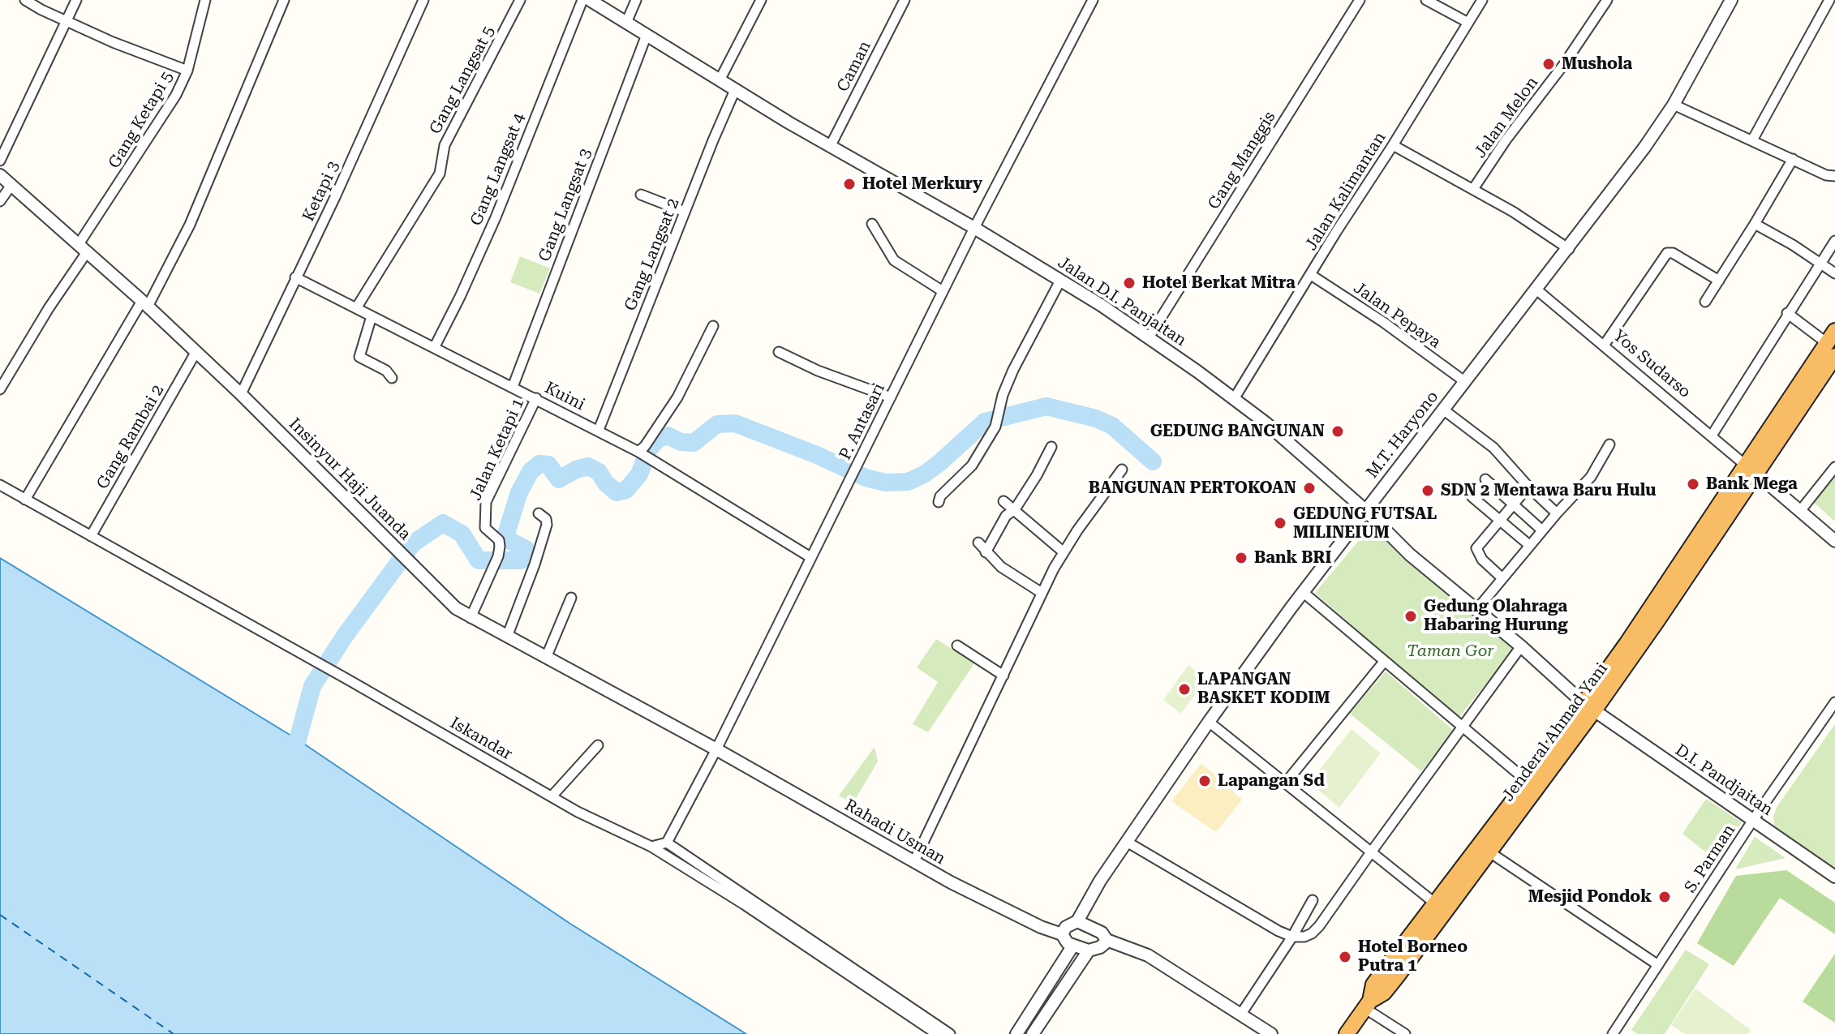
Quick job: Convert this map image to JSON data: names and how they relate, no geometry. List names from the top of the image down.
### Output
{
  "streets": {
    "highway": ["Jenderal Ahmad Yani"],
    "street": [
      "Caman",
      "Gang Langsat 5",
      "Jalan Melon",
      "Gang Ketapi 5",
      "Gang Manggis",
      "Gang Langsat 4",
      "Ketapi 3",
      "Jalan Kalimantan",
      "Gang Langsat 3",
      "Gang Langsat 2",
      "Jalan D.I. Panjaitan",
      "Jalan Pepaya",
      "Yos Sudarso",
      "Kuini",
      "P. Antasari",
      "M.T. Haryono",
      "Gang Rambai 2",
      "Jalan Ketapi 1",
      "Insinyur Haji Juanda",
      "Iskandar",
      "D.I. Pandjaitan",
      "Rahadi Usman",
      "S. Parman"
    ]
  },
  "crossings": [
    ["Caman", "Jalan D.I. Panjaitan"],
    ["Gang Langsat 5", "Kuini"],
    ["Gang Ketapi 5", "Insinyur Haji Juanda"],
    ["Gang Manggis", "Jalan D.I. Panjaitan"],
    ["Gang Langsat 4", "Kuini"],
    ["Ketapi 3", "Kuini"],
    ["Ketapi 3", "Insinyur Haji Juanda"],
    ["Jalan Kalimantan", "Jalan D.I. Panjaitan"],
    ["Jalan Kalimantan", "Jalan Pepaya"],
    ["Gang Langsat 3", "Jalan D.I. Panjaitan"],
    ["Gang Langsat 3", "Kuini"],
    ["Gang Langsat 2", "Jalan D.I. Panjaitan"],
    ["Gang Langsat 2", "Kuini"],
    ["Jalan D.I. Panjaitan", "P. Antasari"],
    ["Jalan D.I. Panjaitan", "M.T. Haryono"],
    ["Jalan D.I. Panjaitan", "Jenderal Ahmad Yani"],
    ["Jalan D.I. Panjaitan", "D.I. Pandjaitan"],
    ["Jalan Pepaya", "M.T. Haryono"],
    ["Yos Sudarso", "M.T. Haryono"],
    ["Yos Sudarso", "Jenderal Ahmad Yani"],
    ["Kuini", "P. Antasari"],
    ["Kuini", "Jalan Ketapi 1"],
    ["P. Antasari", "Insinyur Haji Juanda"],
    ["P. Antasari", "Rahadi Usman"],
    ["Gang Rambai 2", "Insinyur Haji Juanda"],
    ["Gang Rambai 2", "Iskandar"],
    ["Jalan Ketapi 1", "Insinyur Haji Juanda"],
    ["Insinyur Haji Juanda", "Rahadi Usman"],
    ["Jenderal Ahmad Yani", "D.I. Pandjaitan"],
    ["D.I. Pandjaitan", "S. Parman"]
  ],
  "parks": ["Taman Gor"],
  "places": [
    "Mushola",
    "Hotel Merkury",
    "Hotel Berkat Mitra",
    "GEDUNG BANGUNAN",
    "Bank Mega",
    "BANGUNAN PERTOKOAN",
    "SDN 2 Mentawa Baru Hulu",
    "GEDUNG FUTSAL MILINEIUM",
    "Bank BRI",
    "Gedung Olahraga Habaring Hurung",
    "LAPANGAN BASKET KODIM",
    "Lapangan Sd",
    "Mesjid Pondok",
    "Hotel Borneo Putra 1"
  ]
}
